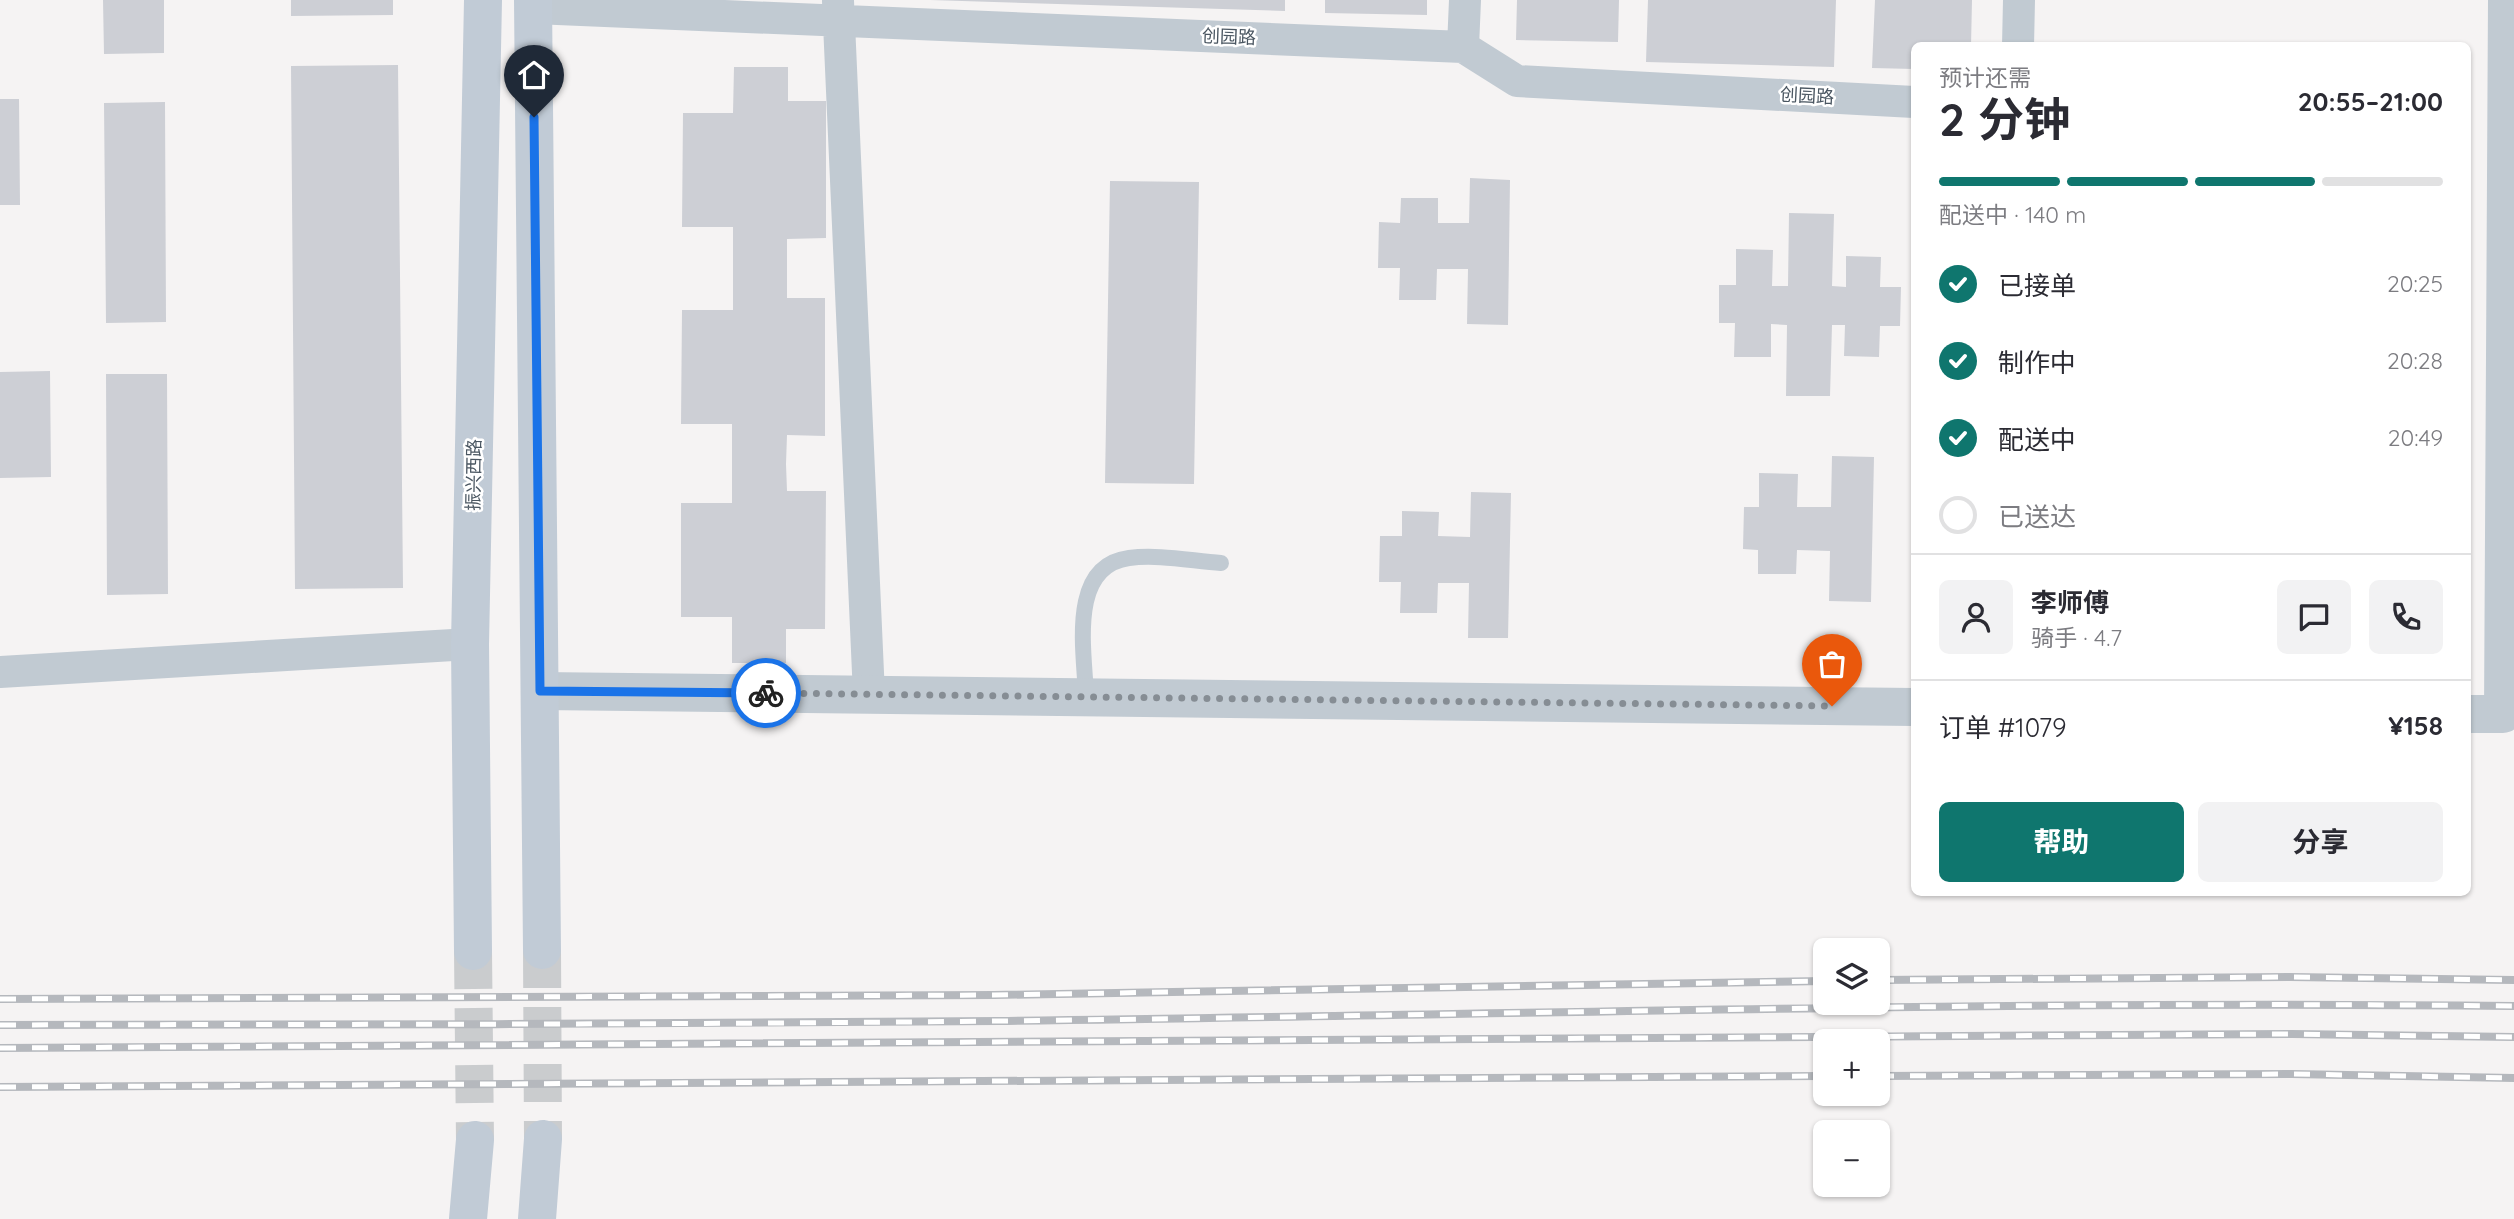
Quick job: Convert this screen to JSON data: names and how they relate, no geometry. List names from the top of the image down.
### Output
{
  "streets": {
    "main road": ["振兴西路"],
    "street": ["创园路"]
  },
  "page": {
    "heading": ["2 分钟", "预计还需", "20:55–21:00"],
    "panel": [
      "李师傅",
      "骑手 · 4.7",
      "订单 #1079",
      "¥158"
    ],
    "bar": "配送中 · 140 m",
    "list": [
      ["已接单", "20:25"],
      ["制作中", "20:28"],
      ["配送中", "20:49"],
      "已送达"
    ],
    "buttons": ["帮助", "分享"],
    "map_buttons": ["+", "−"]
  }
}
